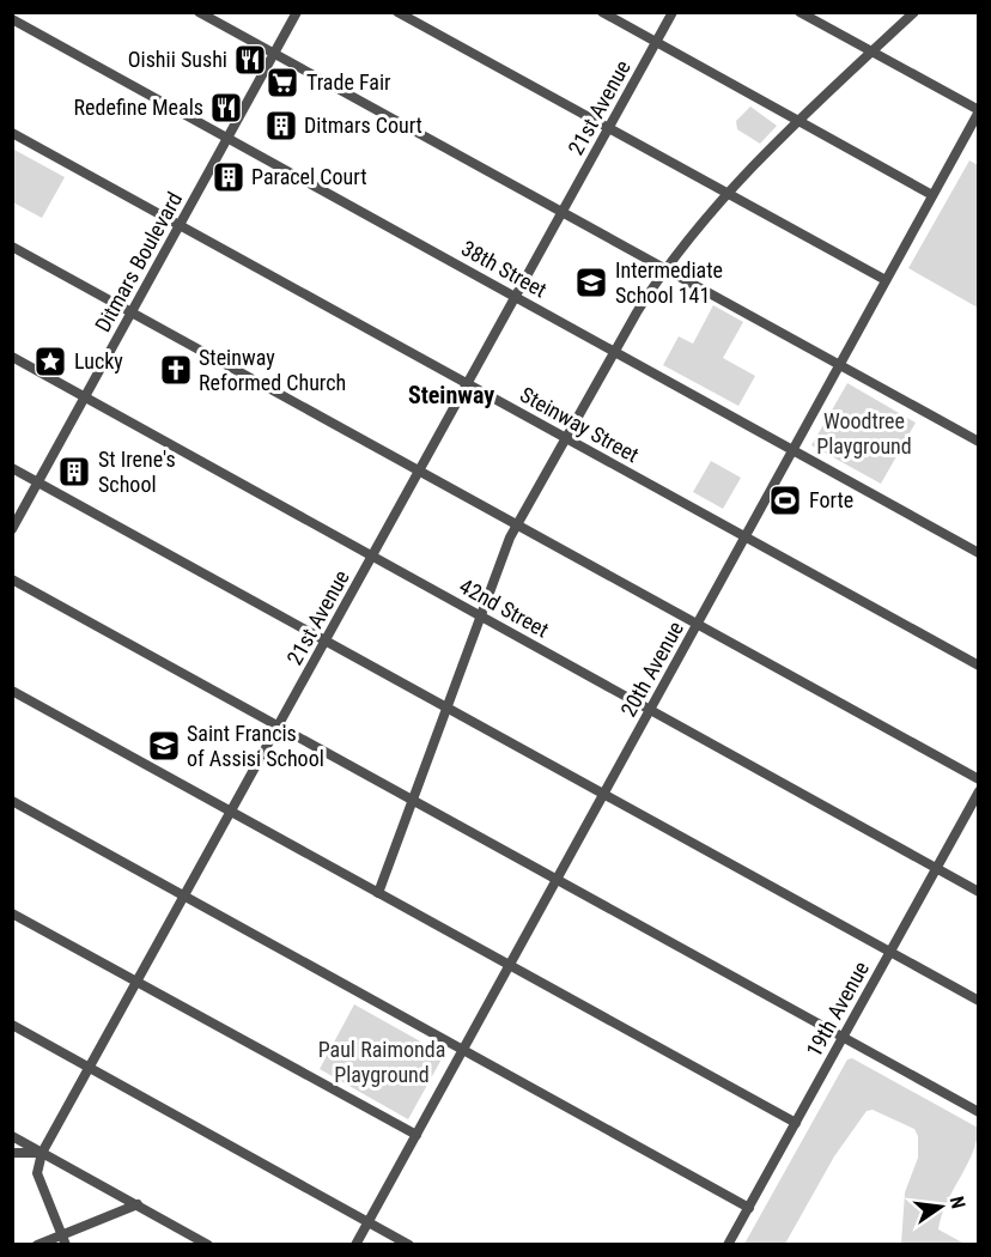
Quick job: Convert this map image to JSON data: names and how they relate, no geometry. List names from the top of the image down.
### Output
{
  "streets": {
    "street": [
      "21st Avenue",
      "Ditmars Boulevard",
      "38th Street",
      "Steinway Street",
      "42nd Street",
      "20th Avenue",
      "19th Avenue"
    ]
  },
  "crossings": [
    ["21st Avenue", "38th Street"],
    ["21st Avenue", "Steinway Street"],
    ["21st Avenue", "42nd Street"],
    ["Ditmars Boulevard", "38th Street"],
    ["Ditmars Boulevard", "Steinway Street"],
    ["Ditmars Boulevard", "42nd Street"],
    ["38th Street", "20th Avenue"],
    ["Steinway Street", "20th Avenue"],
    ["42nd Street", "20th Avenue"],
    ["42nd Street", "19th Avenue"]
  ],
  "districts": ["Steinway"],
  "parks": ["Woodtree Playground", "Paul Raimonda Playground"],
  "places": {
    "restaurant": ["Oishii Sushi", "Redefine Meals"],
    "supermarket": ["Trade Fair"],
    "building": ["Ditmars Court", "Paracel Court", "St Irene's School"],
    "school or university": ["Intermediate School 141", "Saint Francis of Assisi School"],
    "place": ["Lucky"],
    "church": ["Steinway Reformed Church"],
    "sports": ["Forte"]
  },
  "north": "right"
}
